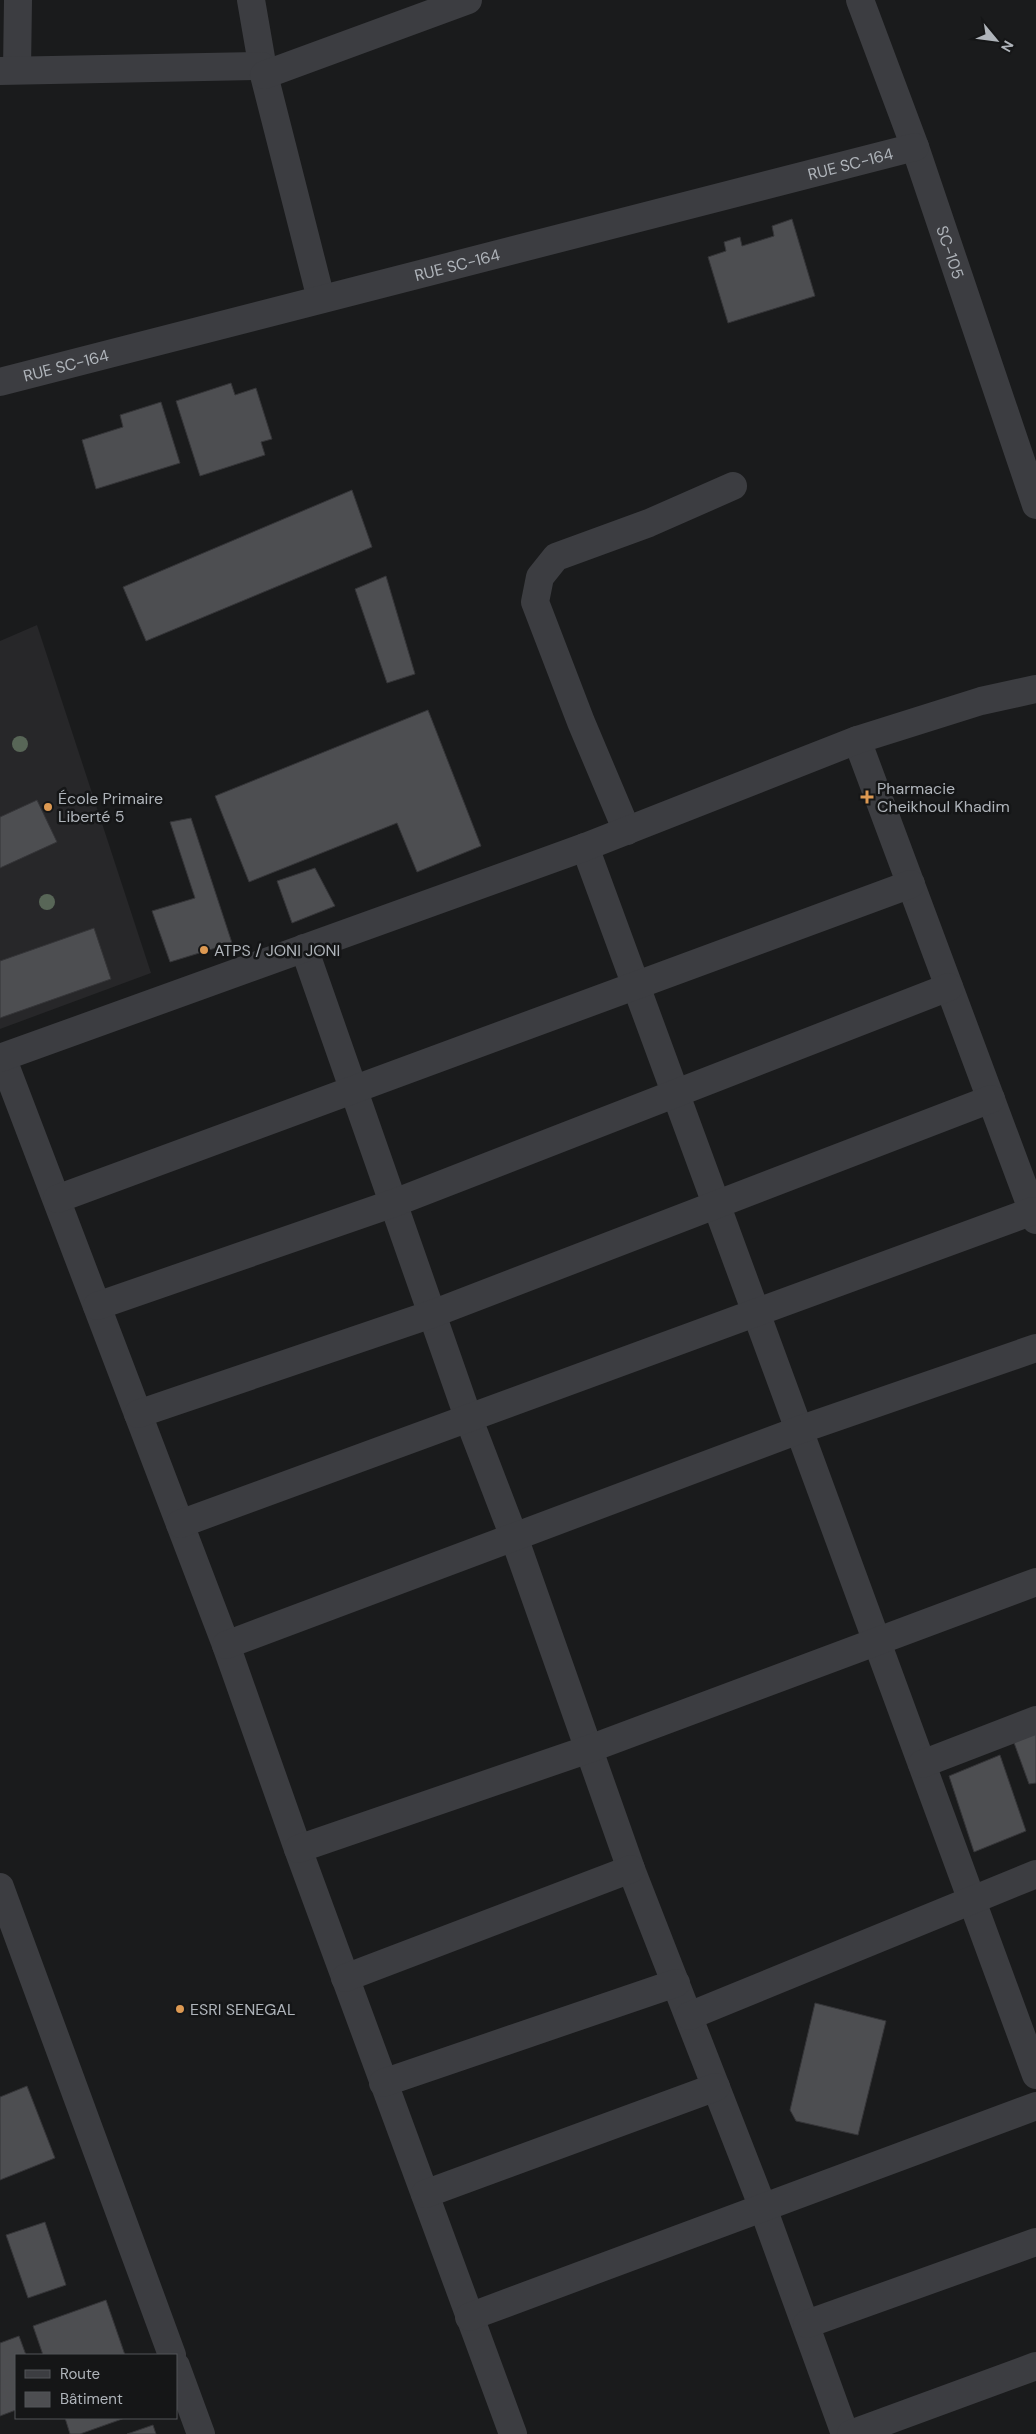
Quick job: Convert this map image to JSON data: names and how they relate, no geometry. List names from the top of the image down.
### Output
{
  "streets": {
    "street": ["RUE SC-164", "SC-105"]
  },
  "crossings": [
    ["RUE SC-164", "SC-105"]
  ],
  "places": {
    "health": ["Pharmacie Cheikhoul Khadim"],
    "other": ["École Primaire Liberté 5", "ATPS / JONI JONI", "ESRI SENEGAL"]
  },
  "legend": ["Route", "Bâtiment"],
  "north": "bottom right"
}
